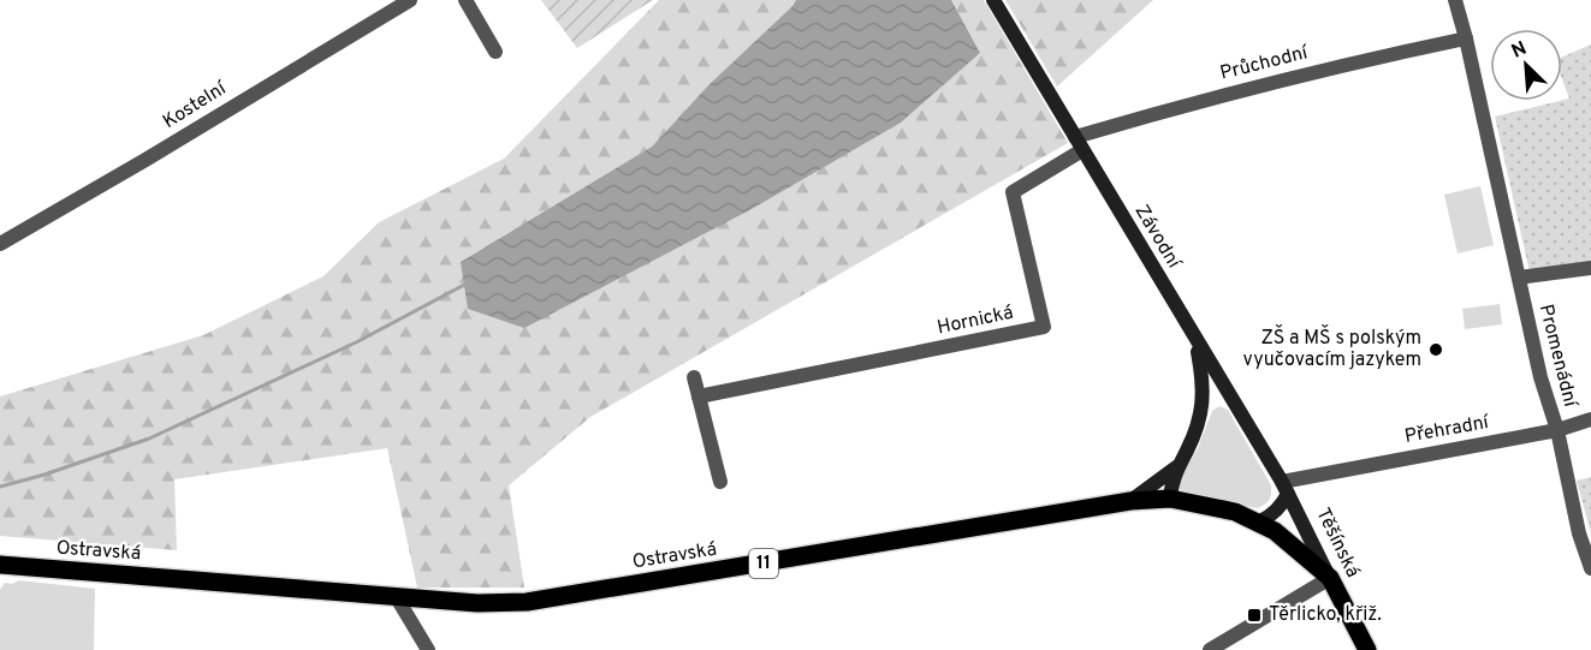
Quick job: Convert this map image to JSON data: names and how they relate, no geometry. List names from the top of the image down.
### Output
{
  "streets": {
    "main road": [
      "Závodní",
      "Těšínská",
      "Ostravská",
      "11"
    ],
    "street": [
      "Průchodní",
      "Kostelní",
      "Hornická",
      "Promenádní",
      "Přehradní"
    ]
  },
  "crossings": [
    ["Průchodní", "Závodní"],
    ["Průchodní", "Hornická"],
    ["Průchodní", "Promenádní"],
    ["Závodní", "Hornická"],
    ["Závodní", "Přehradní"],
    ["Závodní", "Těšínská"],
    ["Promenádní", "Přehradní"],
    ["Přehradní", "Těšínská"],
    ["Těšínská", "Ostravská"]
  ],
  "places": {
    "other": ["ZŠ a MŠ s polským vyučovacím jazykem"],
    "transit": ["Těrlicko, křiž."]
  },
  "north": "top left"
}
